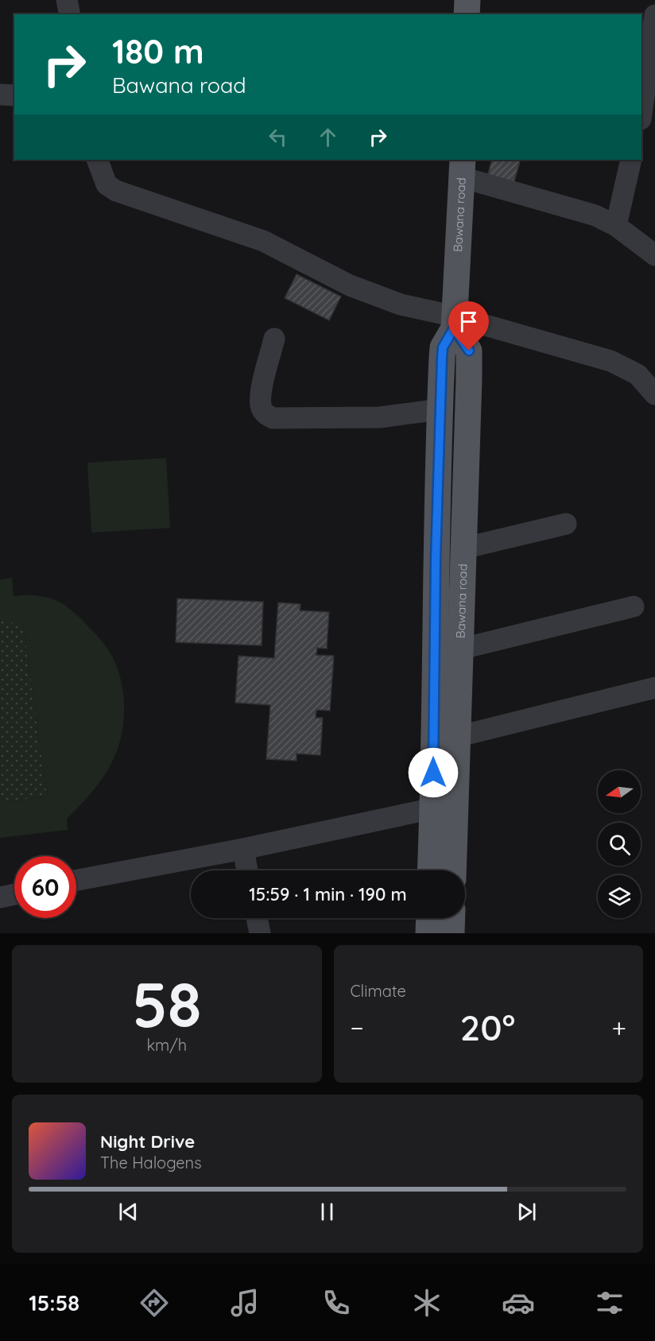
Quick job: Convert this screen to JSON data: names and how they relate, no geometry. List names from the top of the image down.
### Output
{
  "streets": {
    "main road": ["Bawana road"]
  },
  "north": "left",
  "page": {
    "turn": ["180 m", "Bawana road"],
    "limit": "60",
    "trip": "15:59 · 1 min · 190 m",
    "tile": [
      ["58", "km/h"],
      "Climate"
    ],
    "heat": ["−", "20°", "+"],
    "song": ["Night Drive", "The Halogens"],
    "tabs": "15:58"
  }
}
